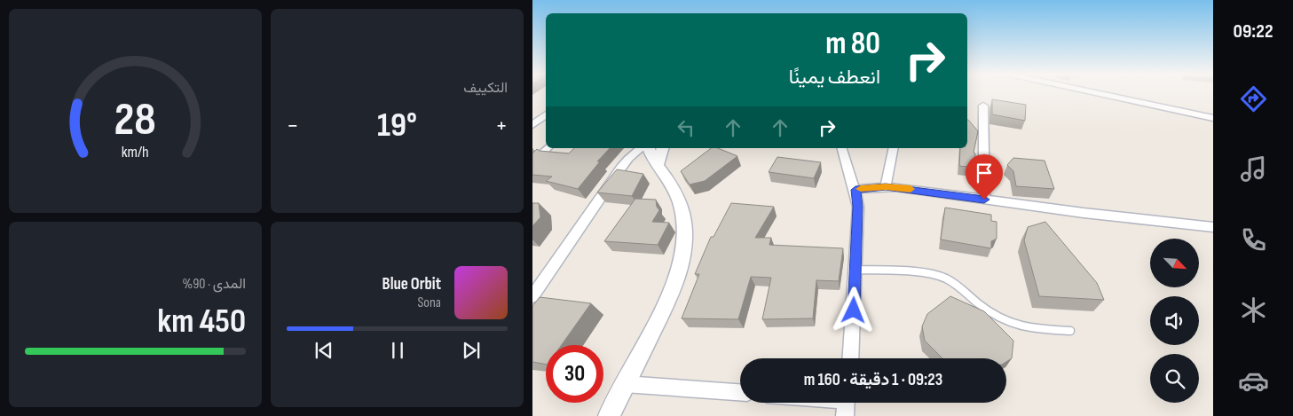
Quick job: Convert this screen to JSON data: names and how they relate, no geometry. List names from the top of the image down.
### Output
{
  "north": "bottom right",
  "page": {
    "tabs": "09:22",
    "tile": [
      "التكييف",
      ["المدى · 90%", "450 km"]
    ],
    "turn": ["80 m", "انعطف يمينًا"],
    "heat": ["−", "19°", "+"],
    "song": ["Blue Orbit", "Sona"],
    "limit": "30",
    "trip": "09:23 · 1 دقيقة · 160 m",
    "gauge": ["28", "km/h"]
  }
}
